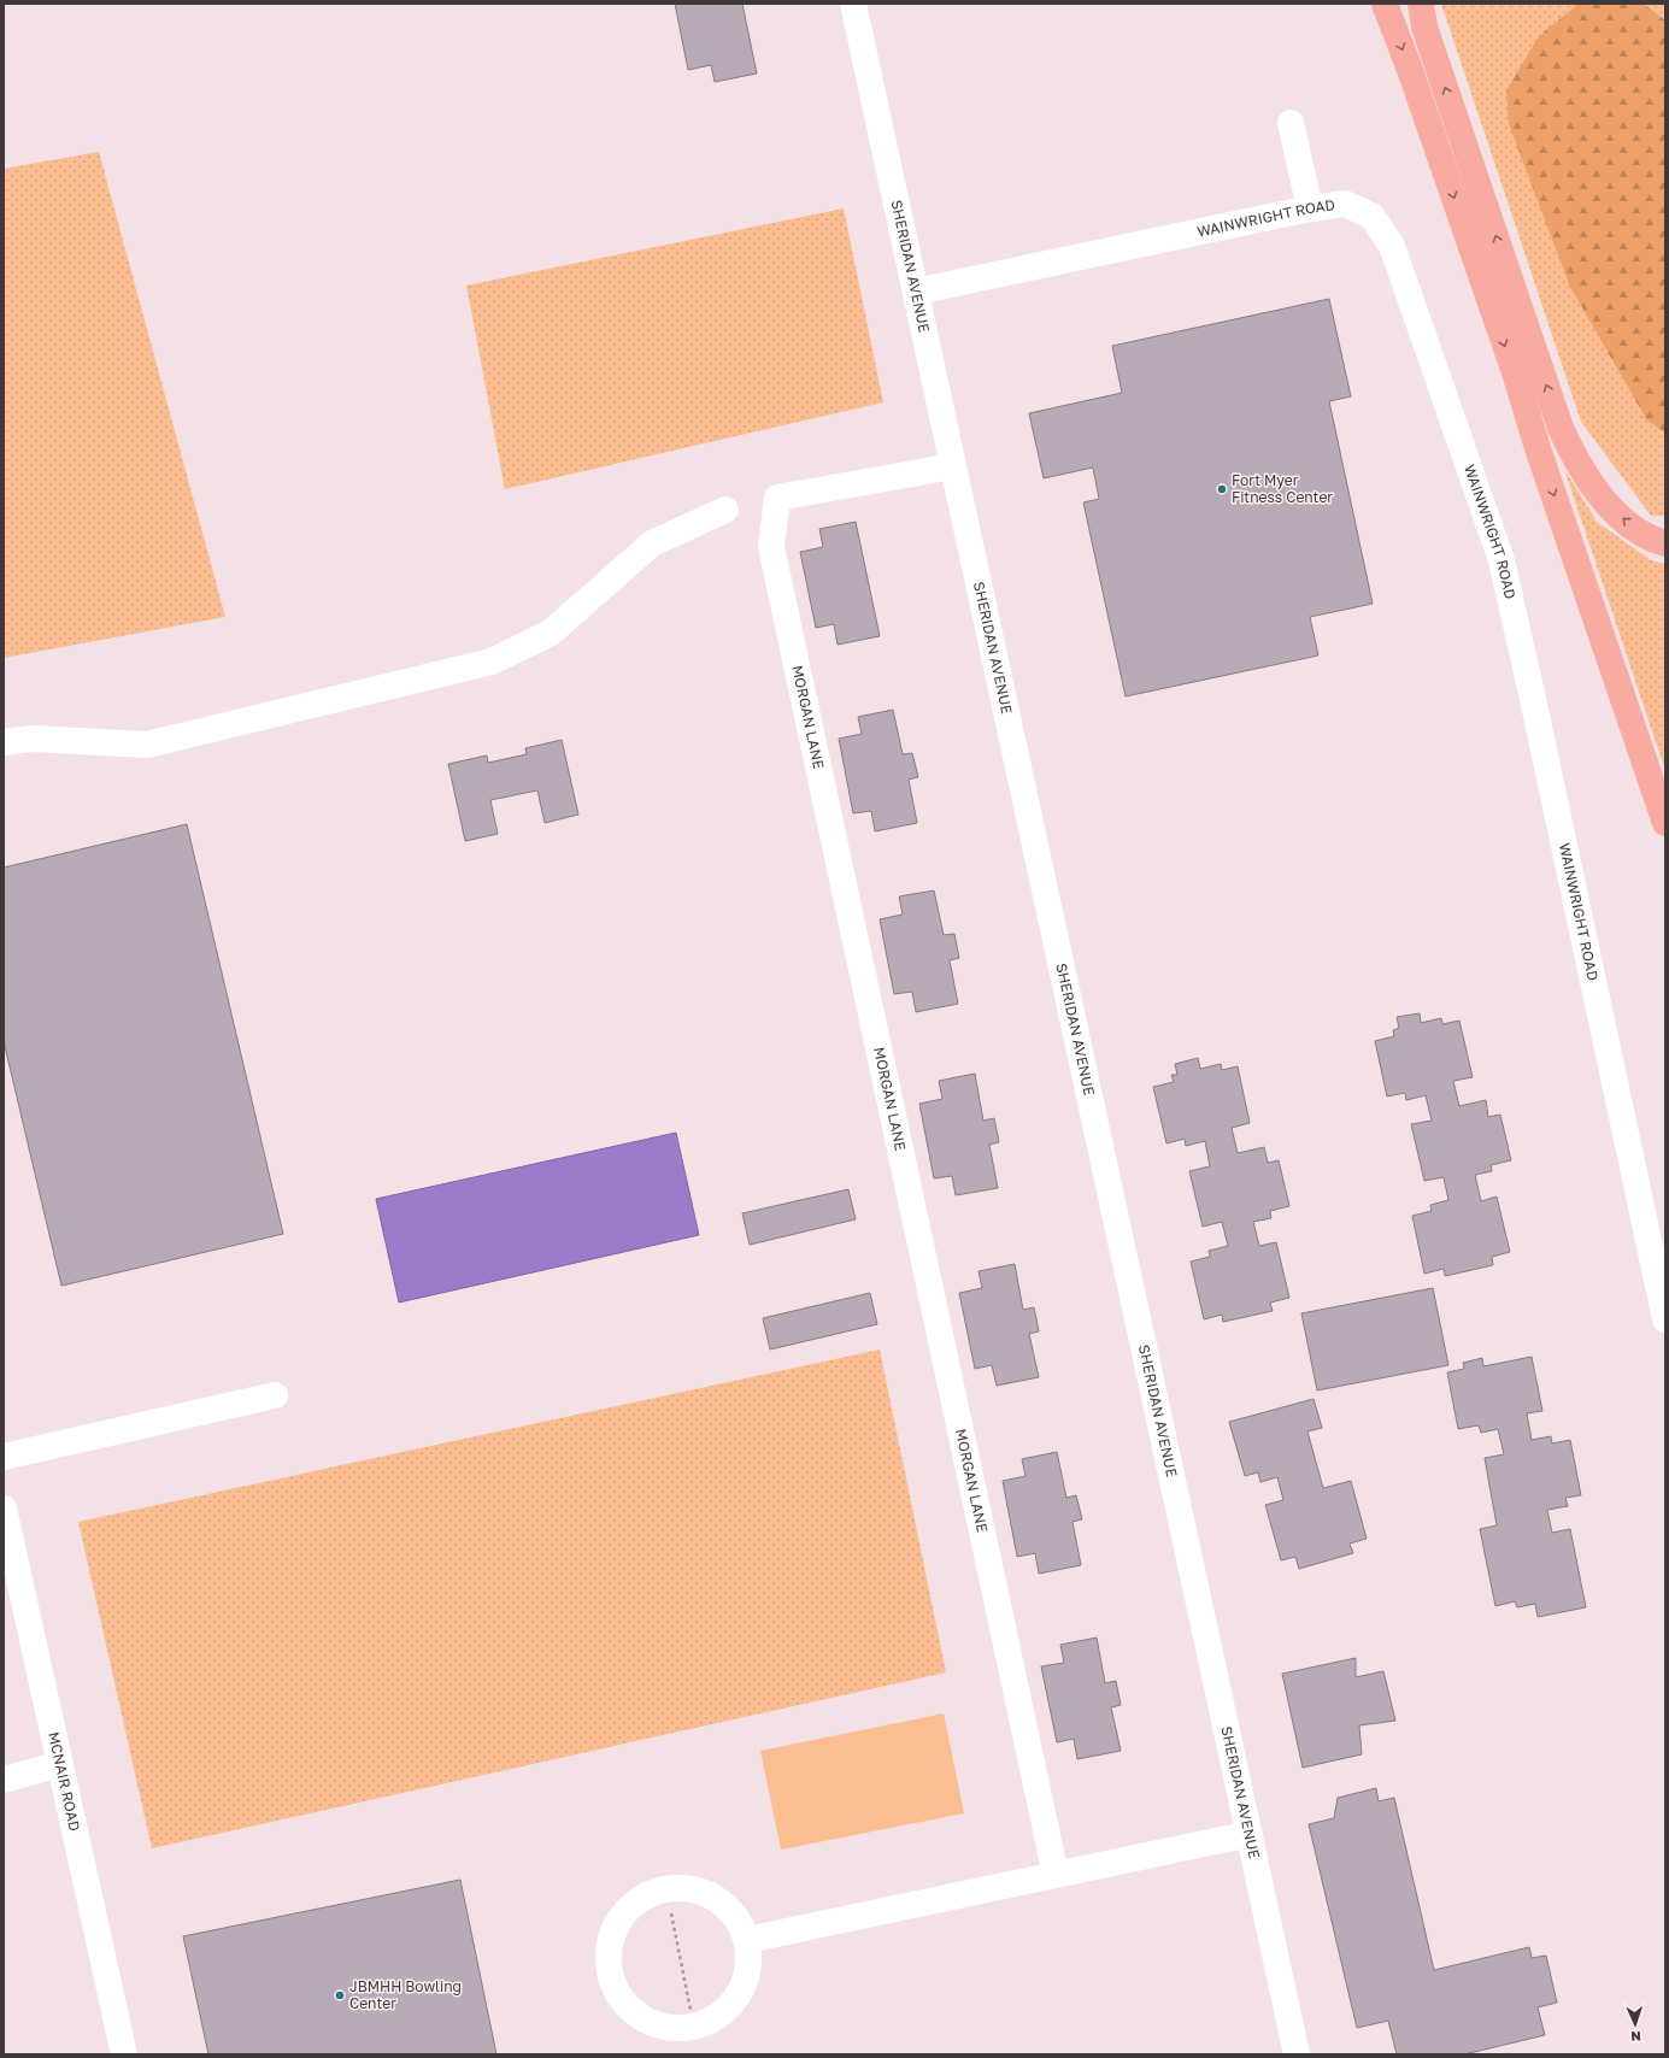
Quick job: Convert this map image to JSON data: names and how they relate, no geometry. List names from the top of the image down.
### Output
{
  "streets": {
    "street": [
      "WAINWRIGHT ROAD",
      "SHERIDAN AVENUE",
      "MORGAN LANE",
      "MCNAIR ROAD"
    ]
  },
  "crossings": [
    ["WAINWRIGHT ROAD", "SHERIDAN AVENUE"],
    ["SHERIDAN AVENUE", "MORGAN LANE"]
  ],
  "places": ["Fort Myer Fitness Center", "JBMHH Bowling Center"],
  "north": "bottom"
}
